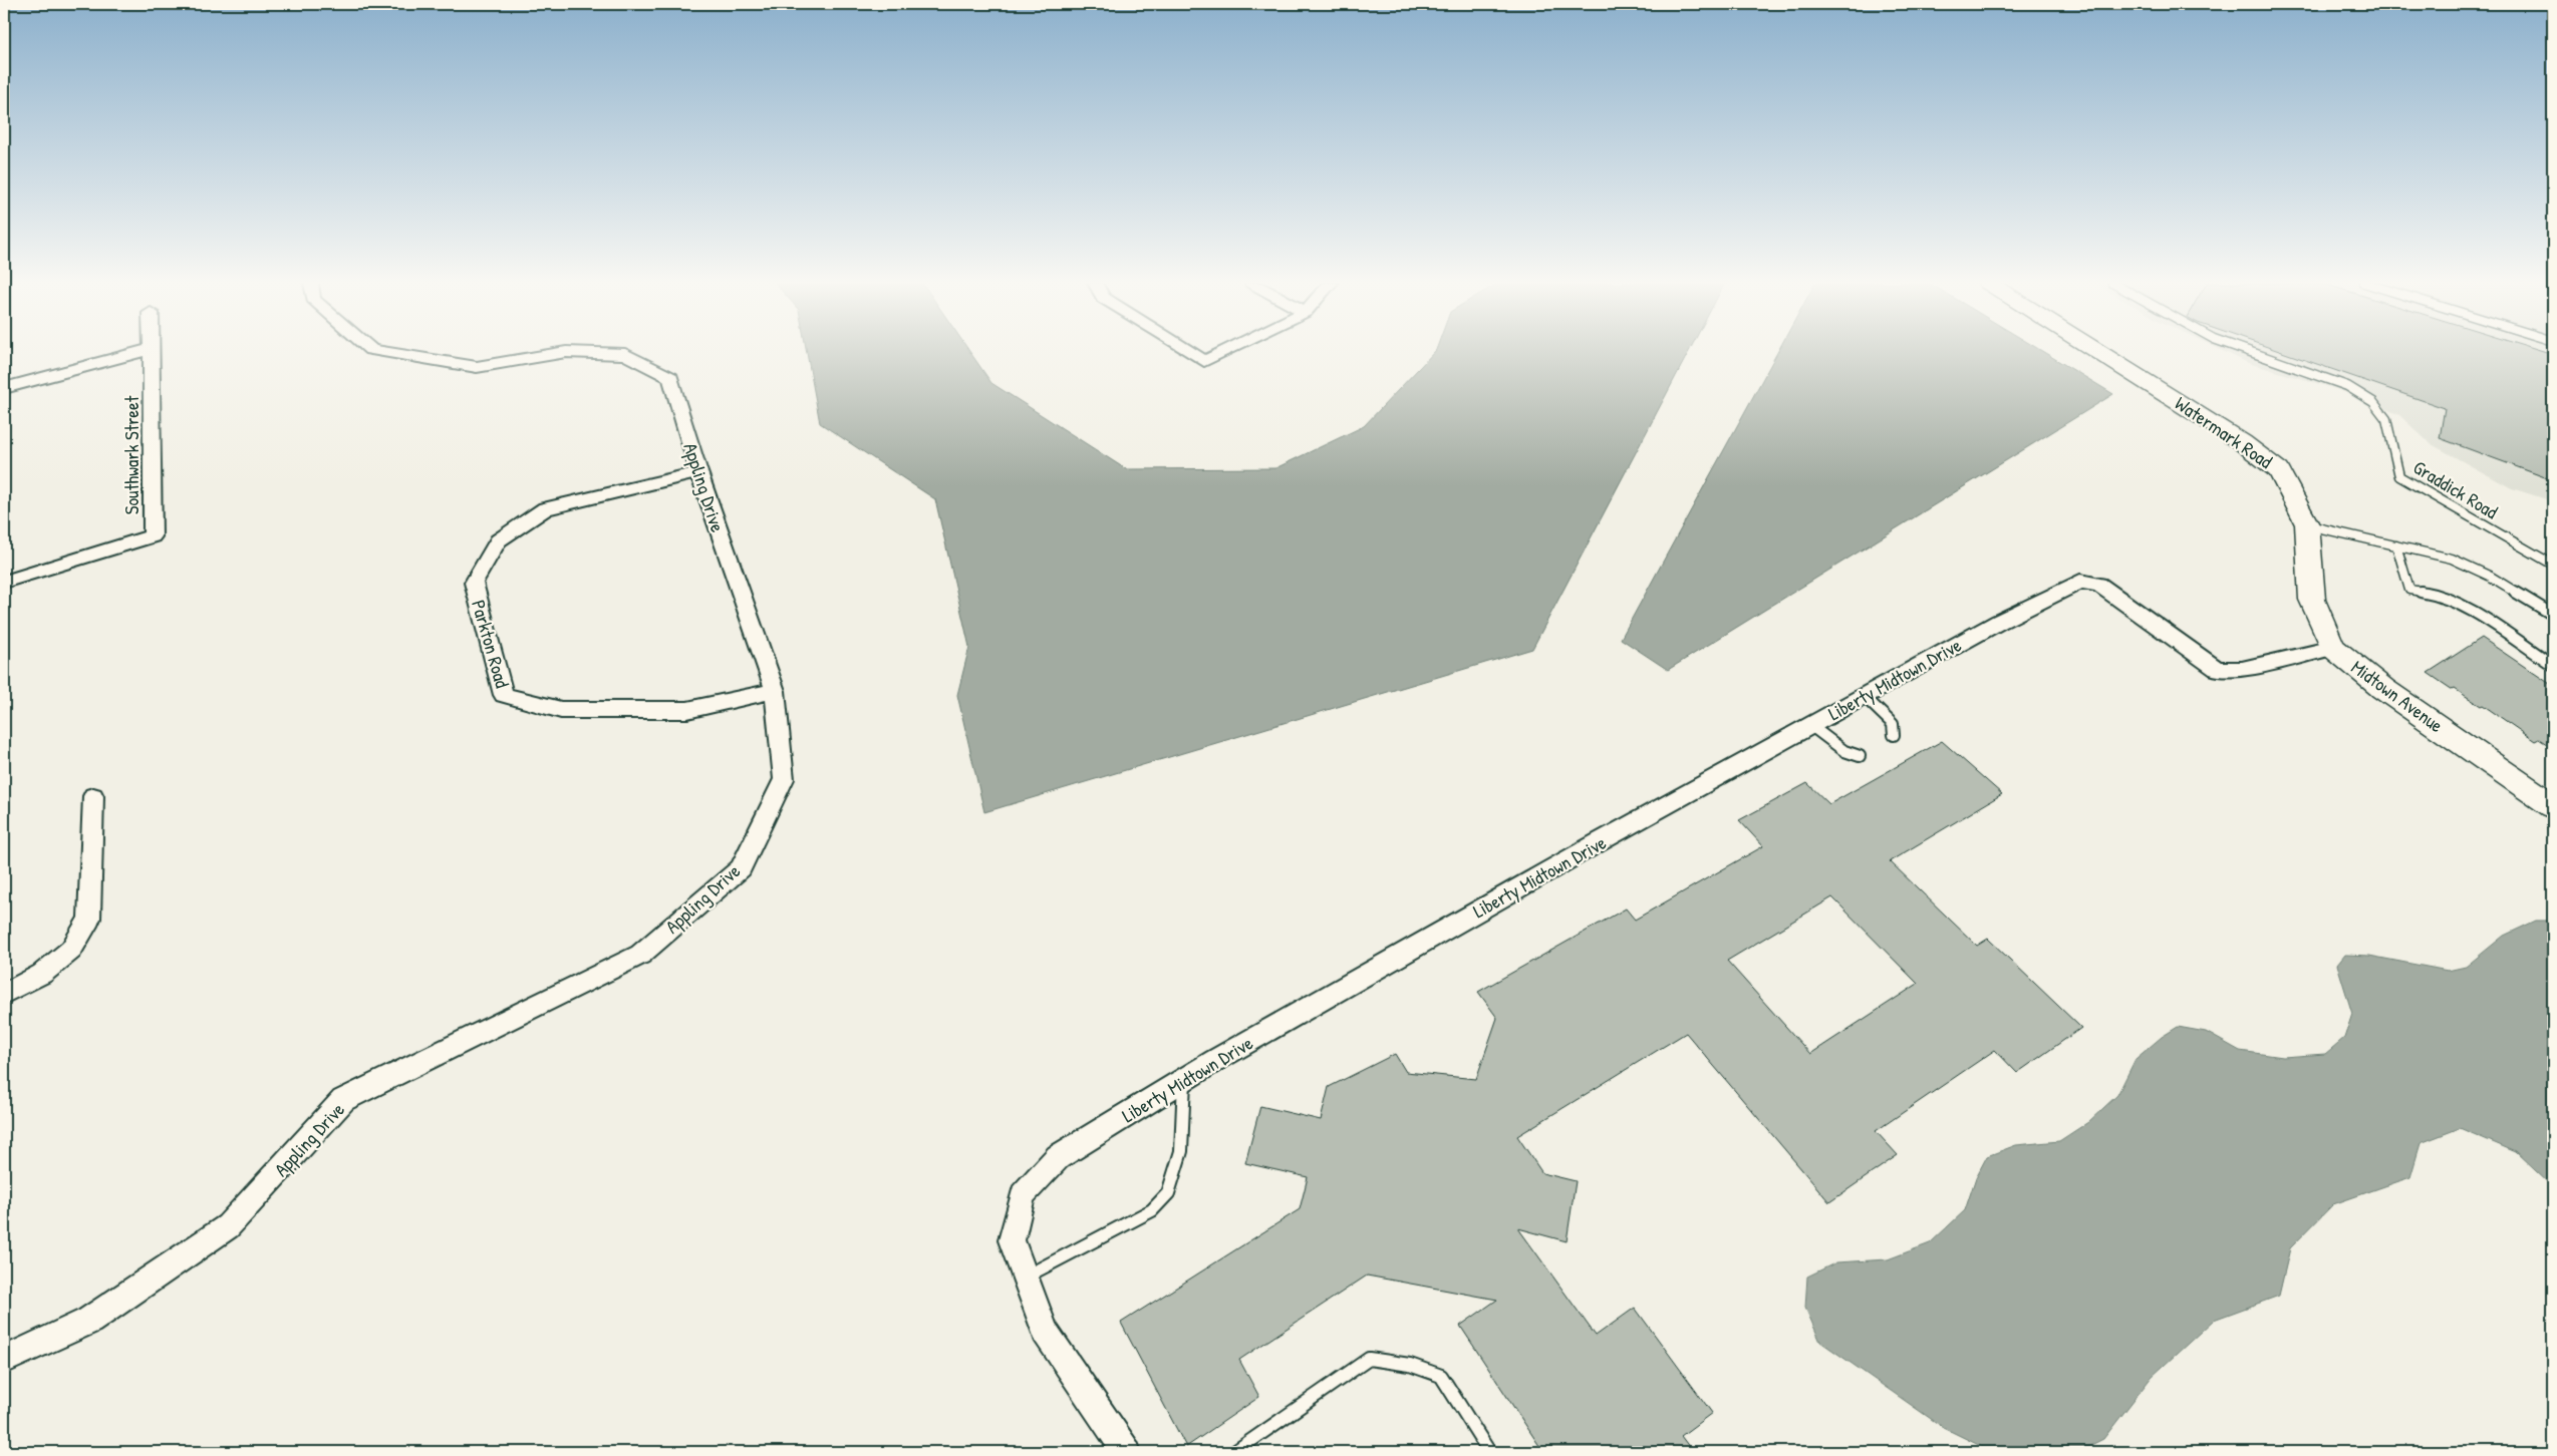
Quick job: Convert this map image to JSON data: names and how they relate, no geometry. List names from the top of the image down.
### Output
{
  "streets": {
    "street": [
      "Watermark Road",
      "Southwark Street",
      "Appling Drive",
      "Parkton Road",
      "Liberty Midtown Drive",
      "Midtown Avenue"
    ],
    "lane": ["Graddick Road"]
  },
  "crossings": [
    ["Watermark Road", "Midtown Avenue"],
    ["Appling Drive", "Parkton Road"],
    ["Liberty Midtown Drive", "Midtown Avenue"]
  ]
}
